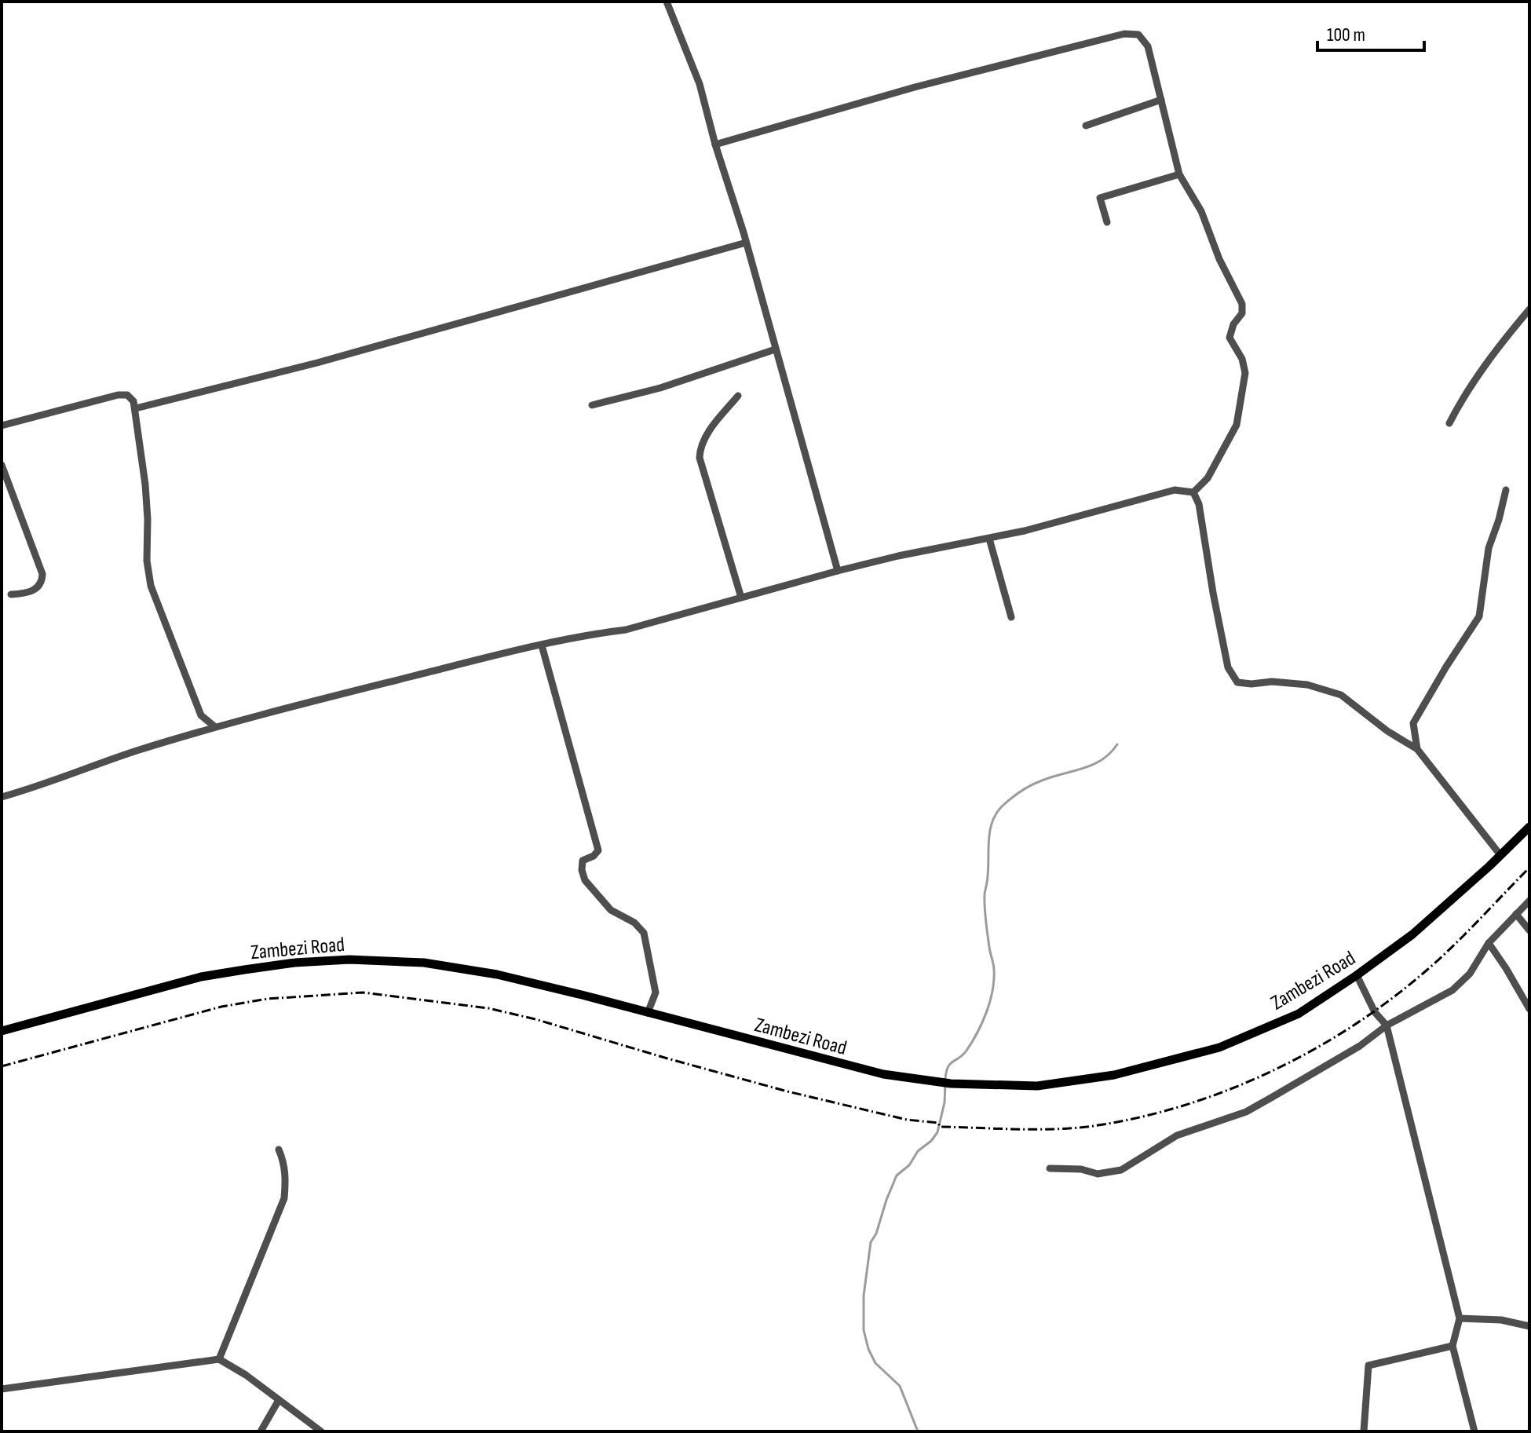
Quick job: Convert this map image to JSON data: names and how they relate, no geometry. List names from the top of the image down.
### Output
{
  "streets": {
    "main road": ["Zambezi Road"]
  },
  "scale_bar": "100 m"
}
